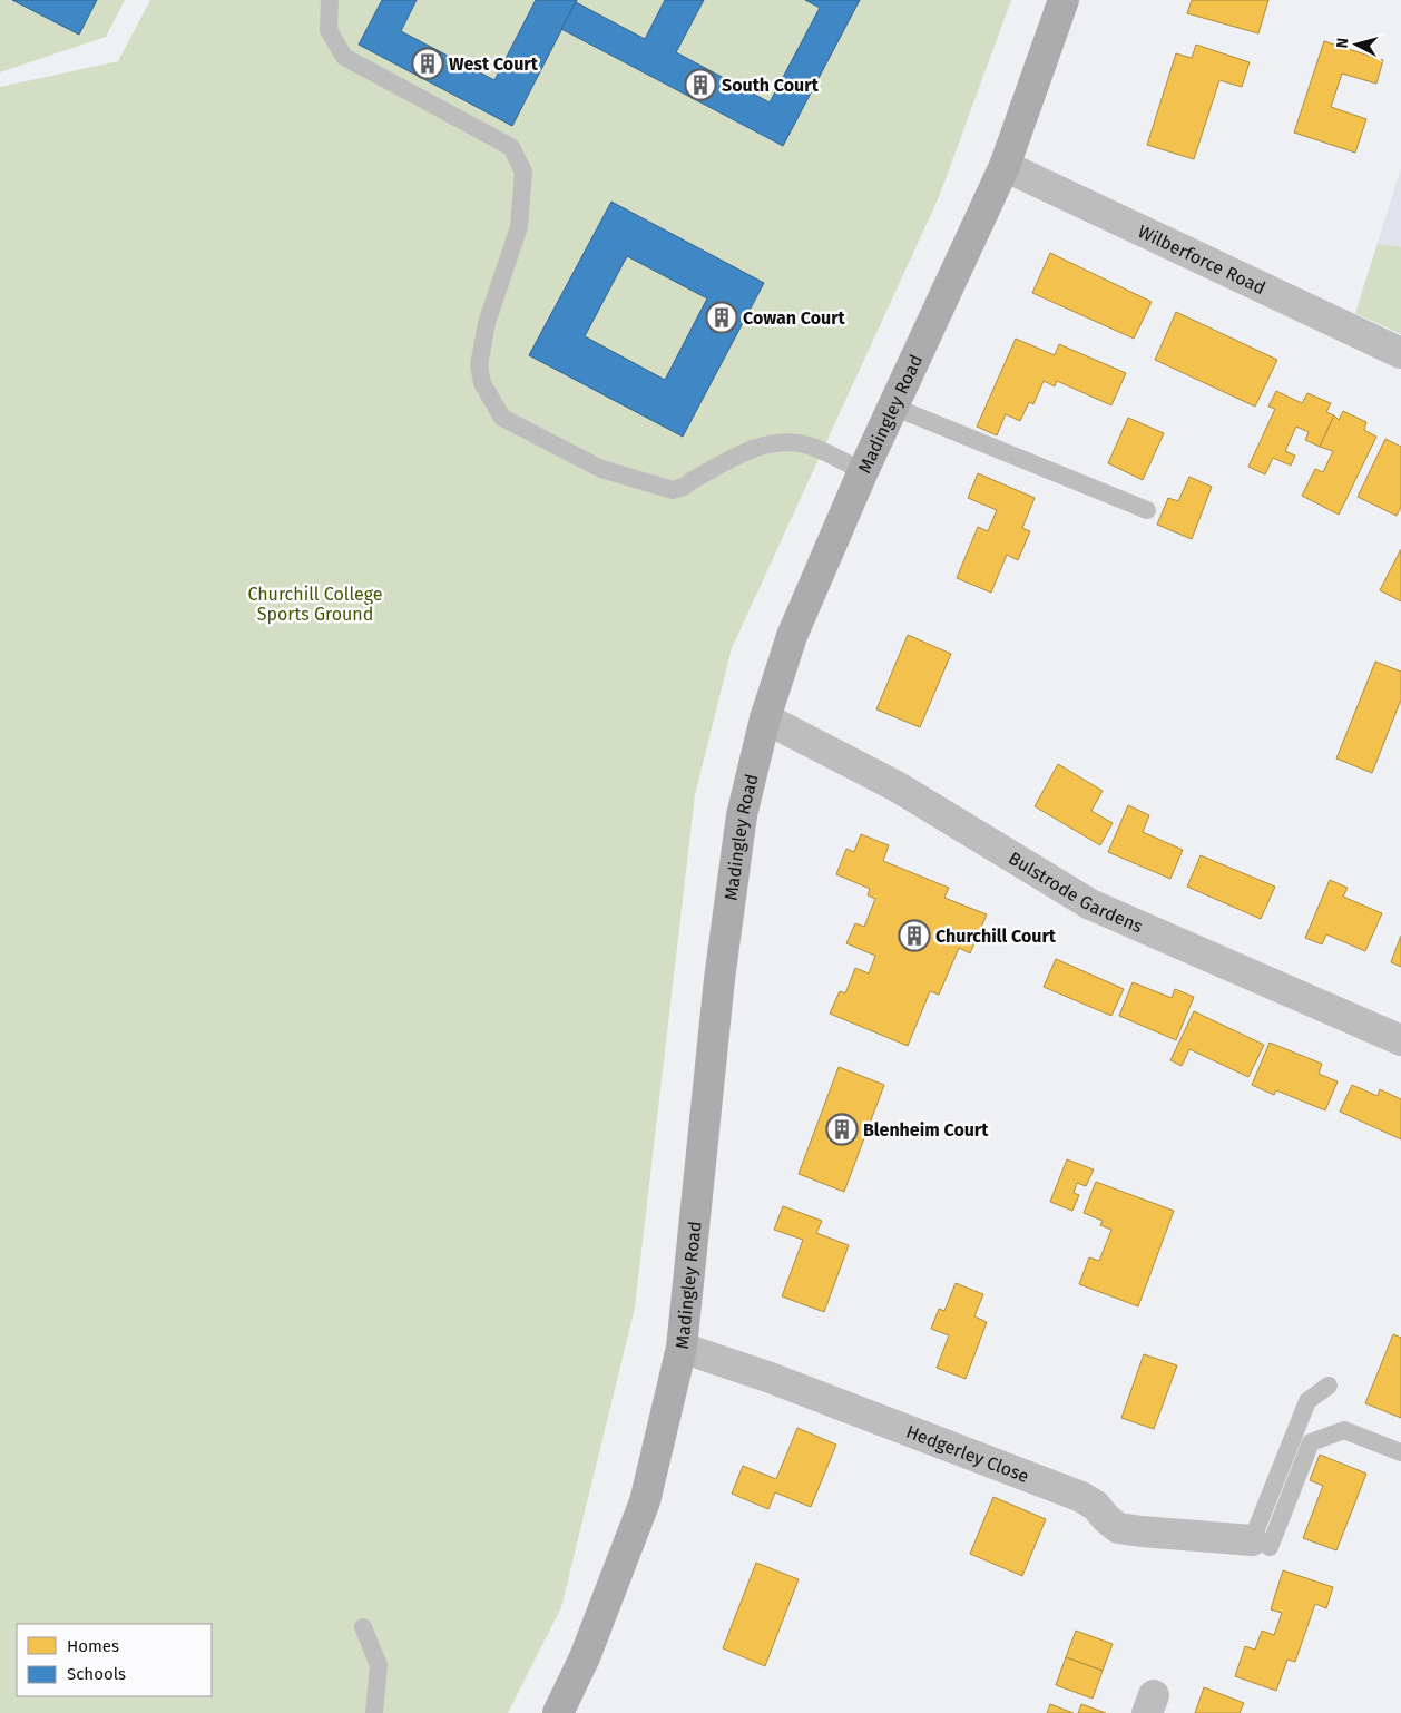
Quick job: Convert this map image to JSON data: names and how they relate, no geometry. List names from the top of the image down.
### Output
{
  "streets": {
    "main road": ["Madingley Road"],
    "street": ["Wilberforce Road", "Bulstrode Gardens", "Hedgerley Close"]
  },
  "crossings": [
    ["Wilberforce Road", "Madingley Road"],
    ["Madingley Road", "Bulstrode Gardens"],
    ["Madingley Road", "Hedgerley Close"]
  ],
  "parks": ["Churchill College Sports Ground"],
  "places": {
    "building": [
      "West Court",
      "South Court",
      "Cowan Court",
      "Churchill Court",
      "Blenheim Court"
    ]
  },
  "legend": ["Homes", "Schools"],
  "north": "left"
}
